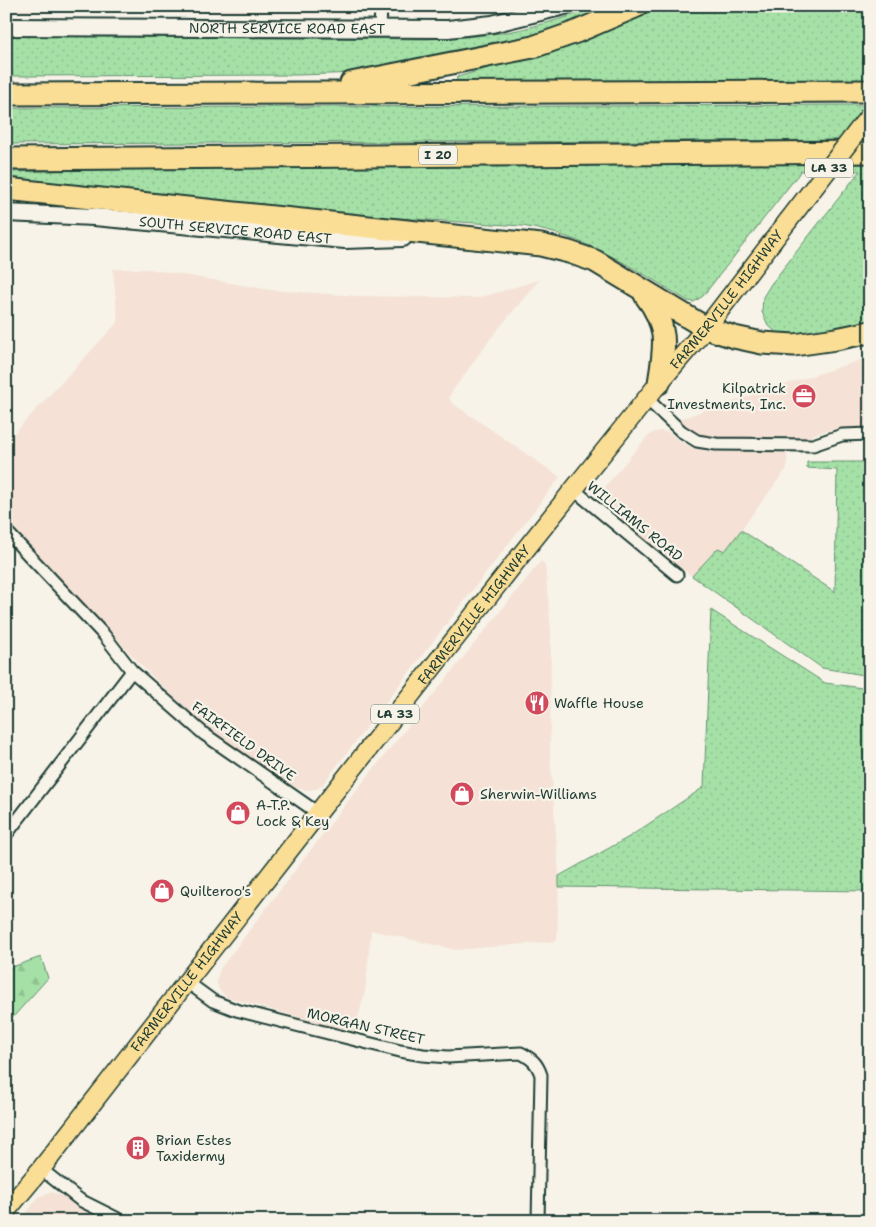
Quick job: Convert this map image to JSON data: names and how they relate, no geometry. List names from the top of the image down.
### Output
{
  "streets": {
    "highway": ["I 20"],
    "main road": [
      "NORTH SERVICE ROAD EAST",
      "LA 33",
      "SOUTH SERVICE ROAD EAST",
      "FARMERVILLE HIGHWAY"
    ],
    "street": ["WILLIAMS ROAD", "FAIRFIELD DRIVE", "MORGAN STREET"]
  },
  "crossings": [
    ["FARMERVILLE HIGHWAY", "WILLIAMS ROAD"],
    ["FARMERVILLE HIGHWAY", "FAIRFIELD DRIVE"],
    ["FARMERVILLE HIGHWAY", "MORGAN STREET"]
  ],
  "places": {
    "office": ["Kilpatrick Investments, Inc."],
    "restaurant": ["Waffle House"],
    "shop": ["Sherwin-Williams", "A-T.P. Lock & Key", "Quilteroo's"],
    "building": ["Brian Estes Taxidermy"]
  }
}
